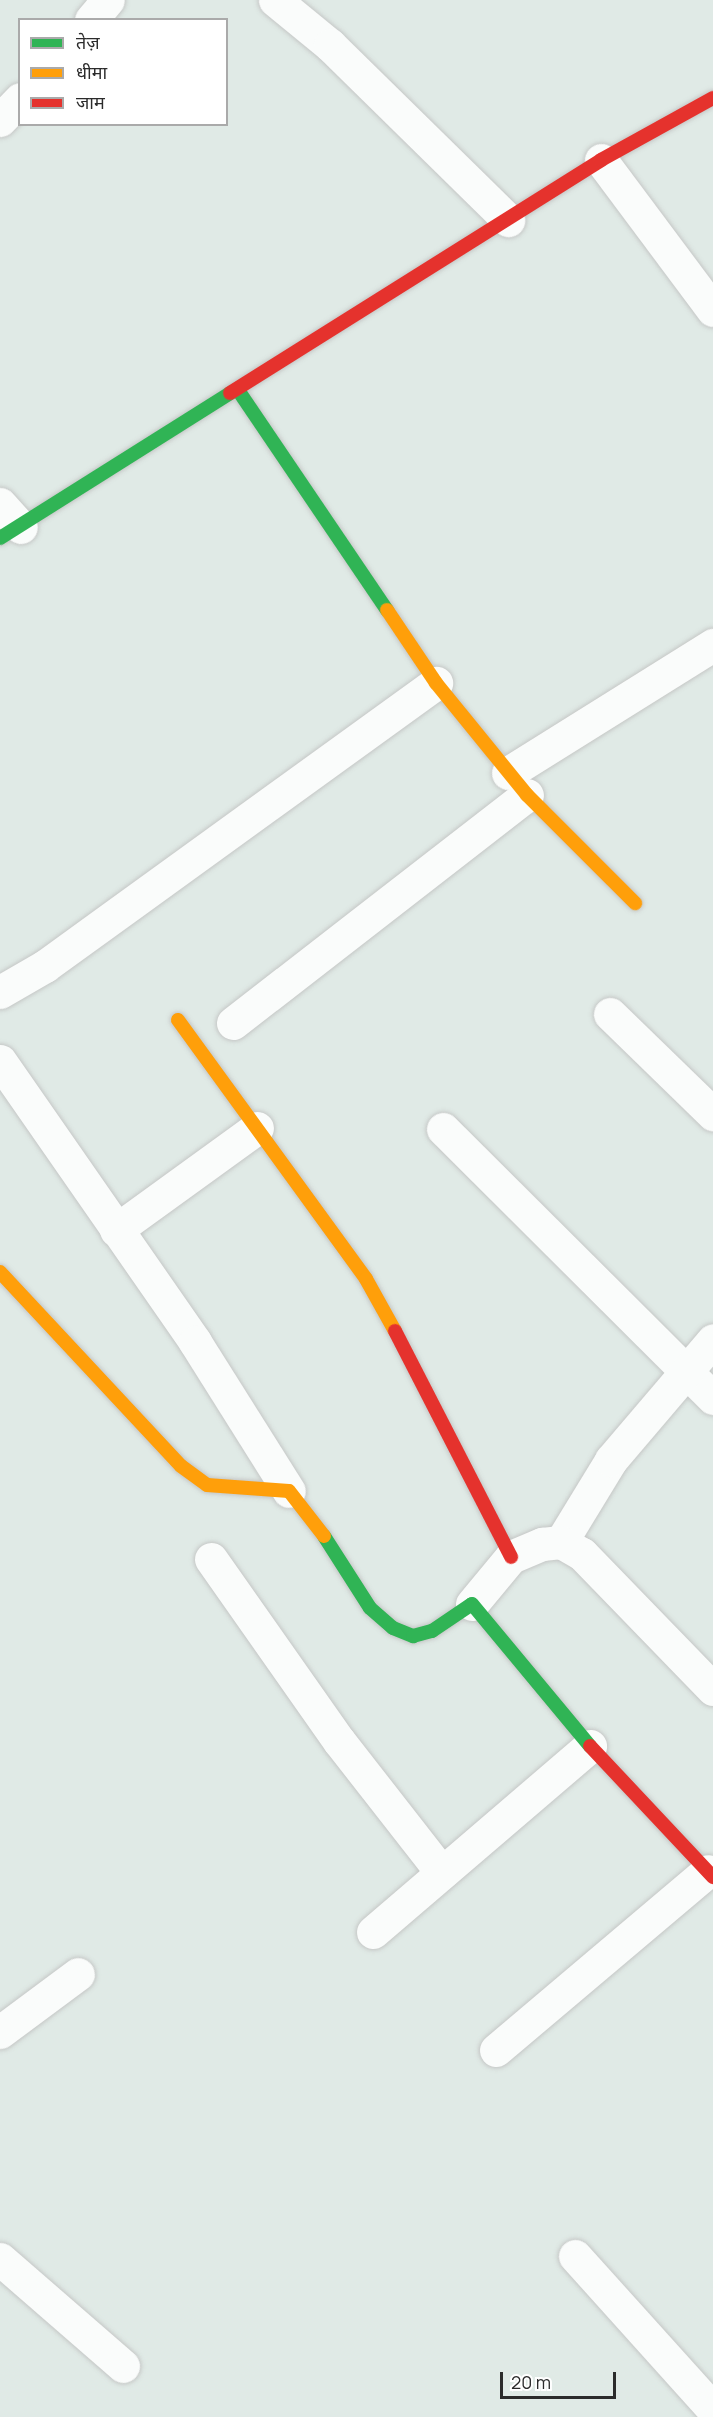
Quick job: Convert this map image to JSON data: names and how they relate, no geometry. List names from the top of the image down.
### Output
{
  "legend": ["तेज़", "धीमा", "जाम"],
  "scale_bar": "20 m"
}
